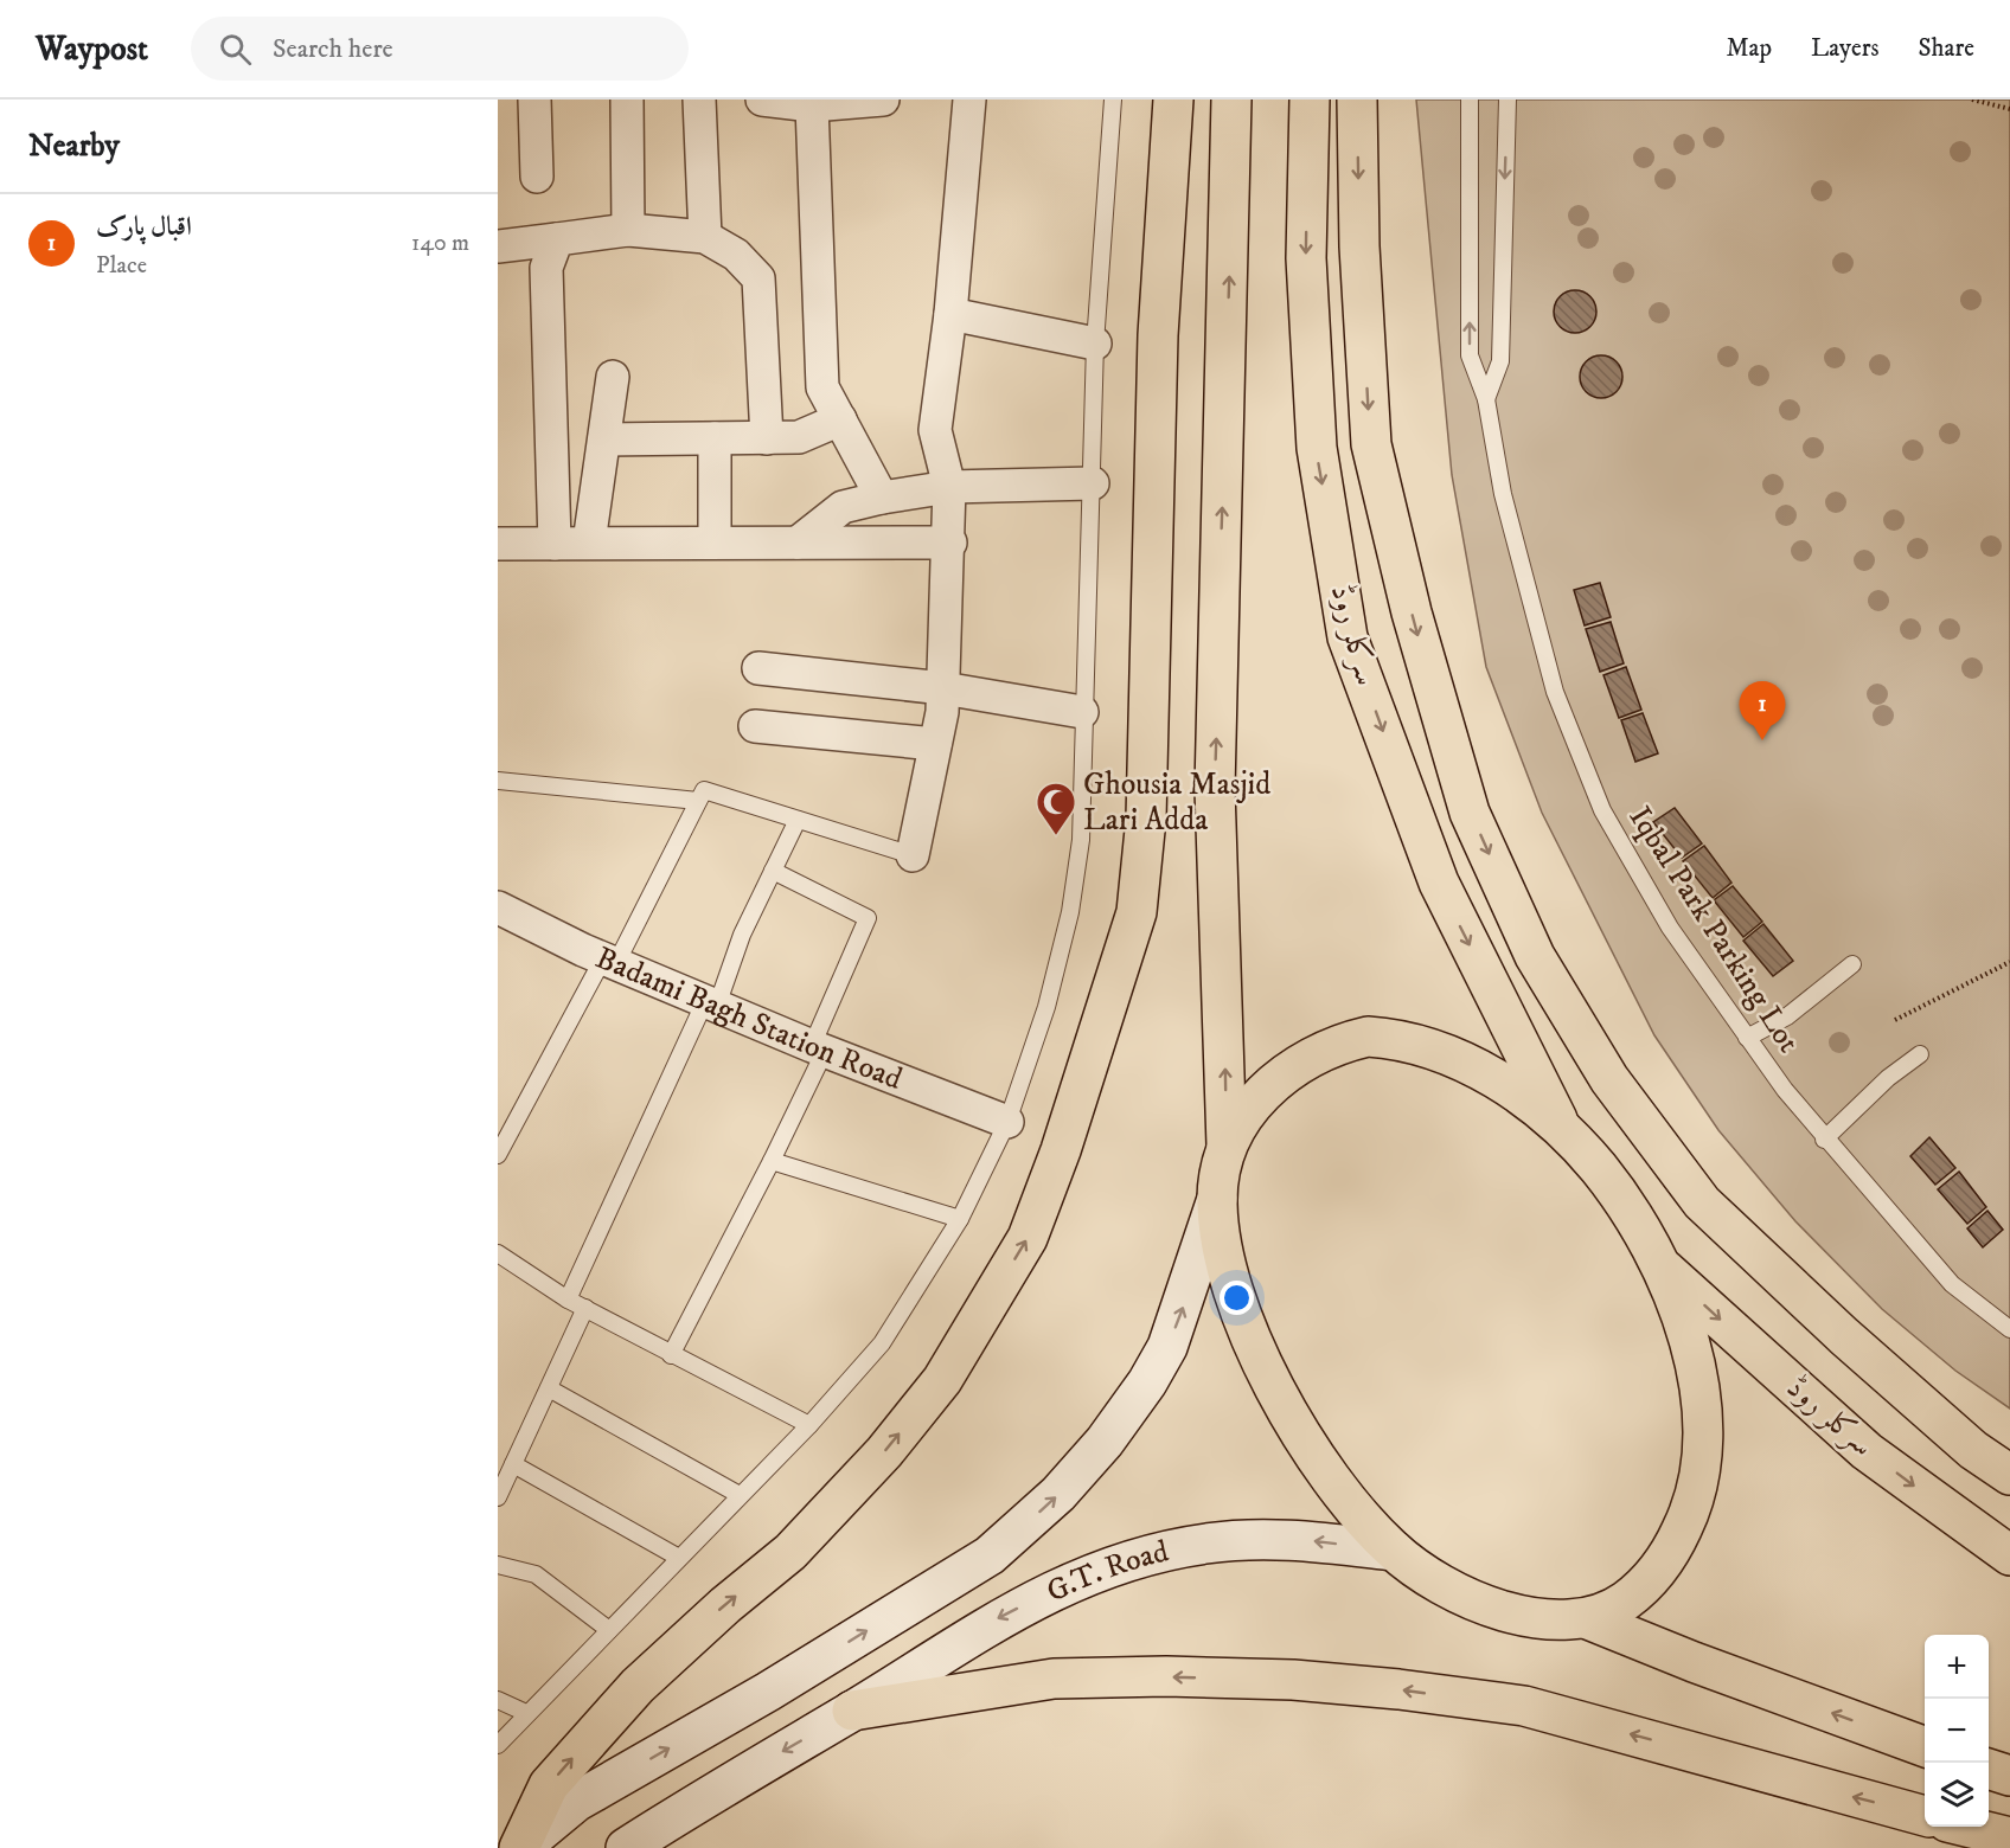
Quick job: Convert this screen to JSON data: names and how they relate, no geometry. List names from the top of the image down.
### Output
{
  "streets": {
    "main road": ["سرکلر روڈ", "G.T. Road"],
    "street": ["Badami Bagh Station Road"],
    "lane": ["Iqbal Park Parking Lot"]
  },
  "one_way": ["G.T. Road"],
  "places": {
    "mosque": ["Ghousia Masjid Lari Adda"]
  },
  "page": {
    "header": "Waypost",
    "search": "Search here",
    "nav": ["Map", "Layers", "Share"],
    "heading": "Nearby",
    "list": [
      {
        "mark": "1",
        "name": "اقبال پارک",
        "note": "Place",
        "value": "140 m"
      }
    ],
    "pins": "1",
    "map_buttons": ["+", "−"]
  }
}
